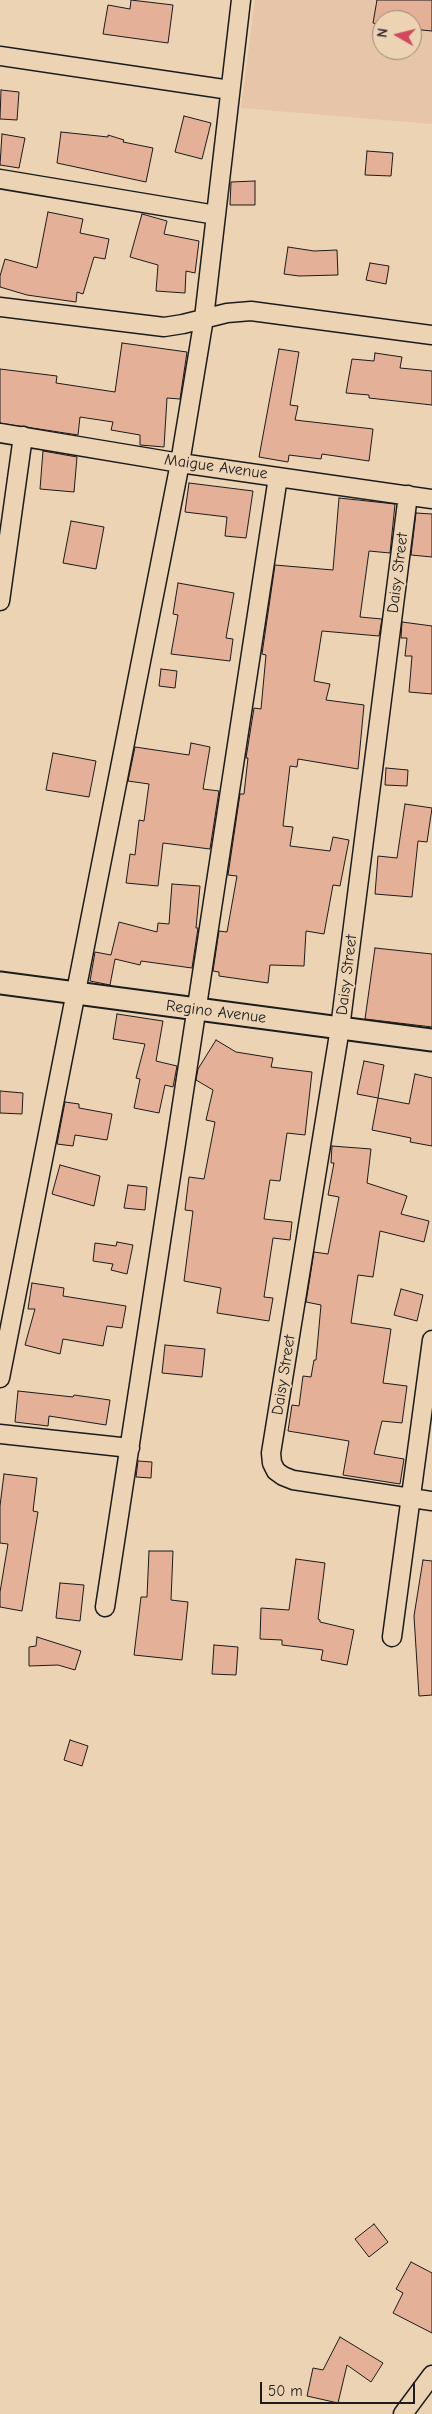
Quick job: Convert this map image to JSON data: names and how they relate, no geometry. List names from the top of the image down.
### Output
{
  "streets": {
    "street": ["Maigue Avenue", "Daisy Street", "Regino Avenue"]
  },
  "crossings": [
    ["Maigue Avenue", "Daisy Street"],
    ["Daisy Street", "Regino Avenue"]
  ],
  "scale_bar": "50 m",
  "north": "left"
}
